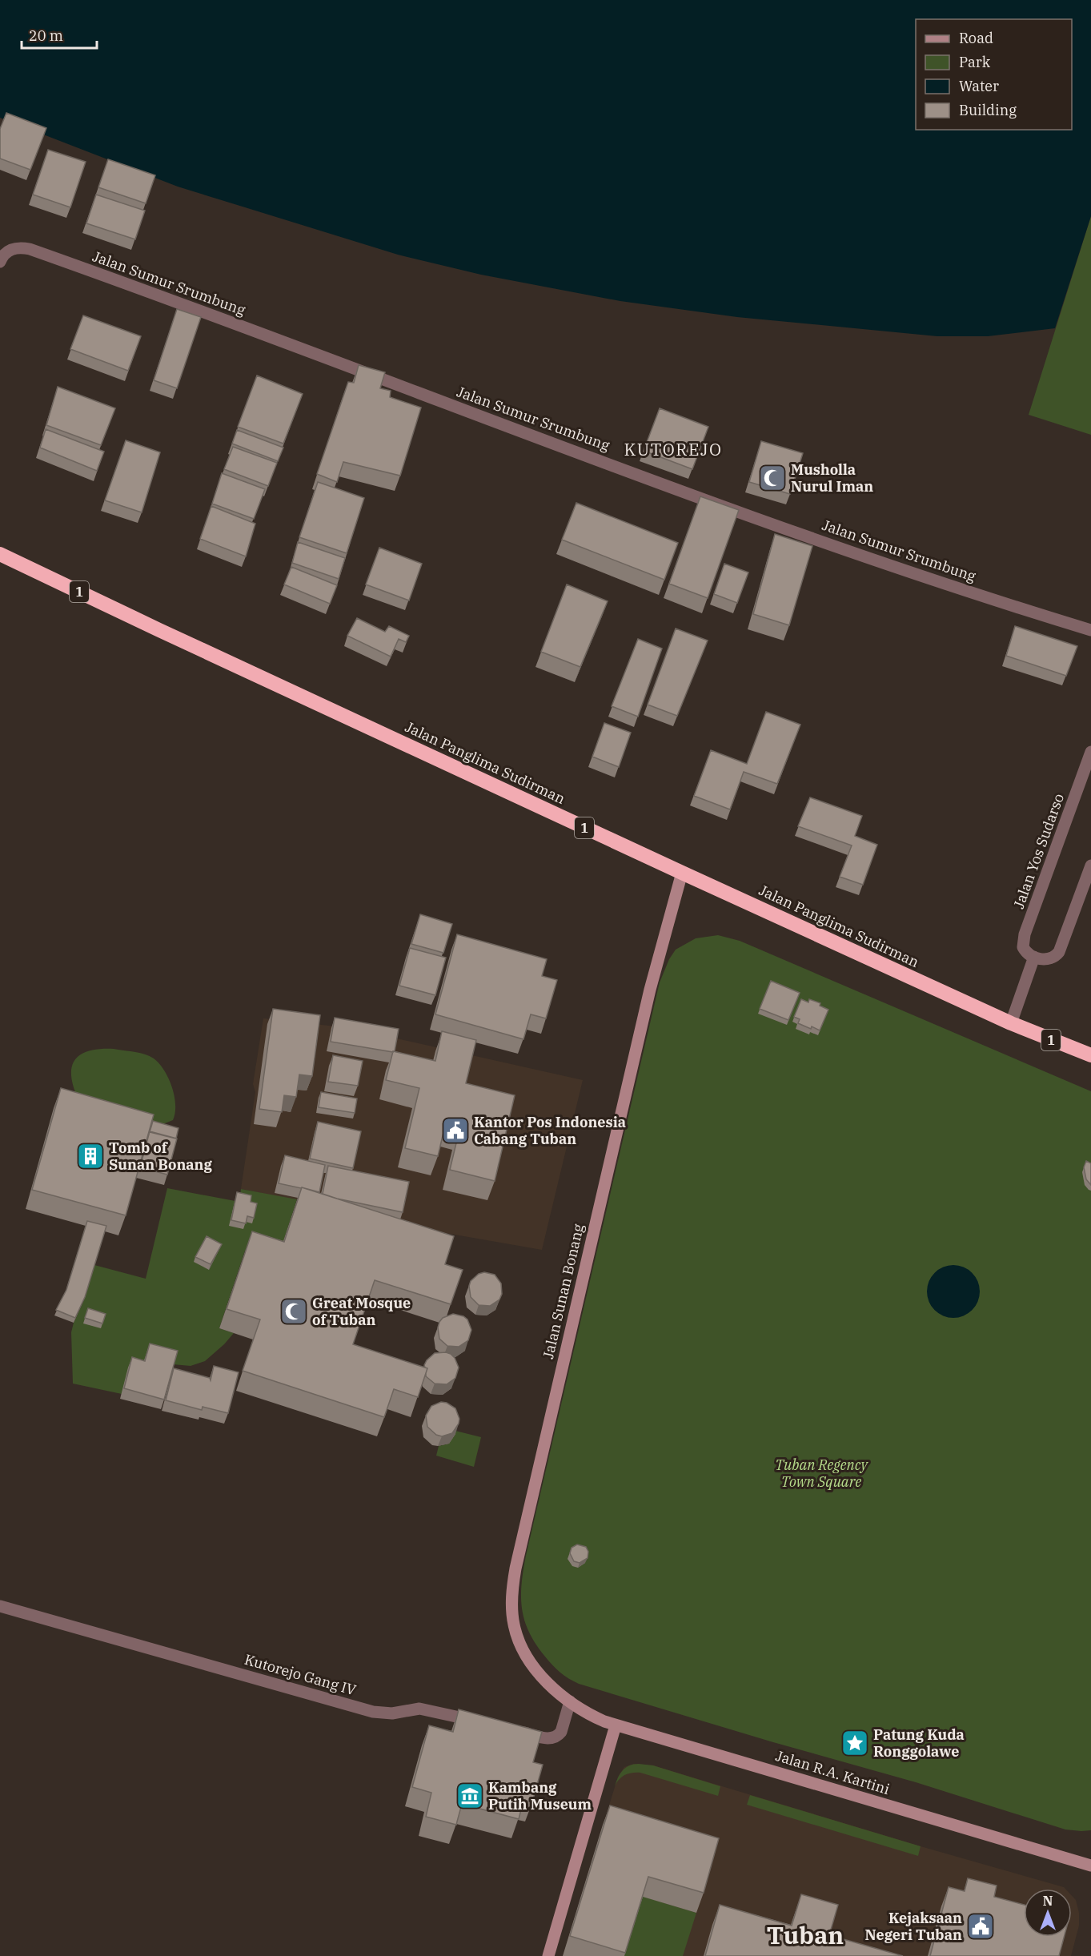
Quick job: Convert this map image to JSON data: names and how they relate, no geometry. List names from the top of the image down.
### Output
{
  "streets": {
    "highway": ["1", "Jalan Panglima Sudirman"],
    "street": [
      "Jalan Sumur Srumbung",
      "Jalan Yos Sudarso",
      "Jalan Sunan Bonang",
      "Kutorejo Gang IV",
      "Jalan R.A. Kartini"
    ]
  },
  "crossings": [
    ["Jalan Panglima Sudirman", "Jalan Sunan Bonang"],
    ["Jalan Sunan Bonang", "Jalan R.A. Kartini"]
  ],
  "districts": ["KUTOREJO", "Tuban"],
  "parks": ["Tuban Regency Town Square"],
  "places": {
    "mosque": ["Musholla Nurul Iman", "Great Mosque of Tuban"],
    "public building": ["Kantor Pos Indonesia Cabang Tuban", "Kejaksaan Negeri Tuban"],
    "building": ["Tomb of Sunan Bonang"],
    "place": ["Patung Kuda Ronggolawe"],
    "museum": ["Kambang Putih Museum"]
  },
  "legend": [
    "Road",
    "Park",
    "Water",
    "Building"
  ],
  "scale_bar": "20 m",
  "north": "top"
}
